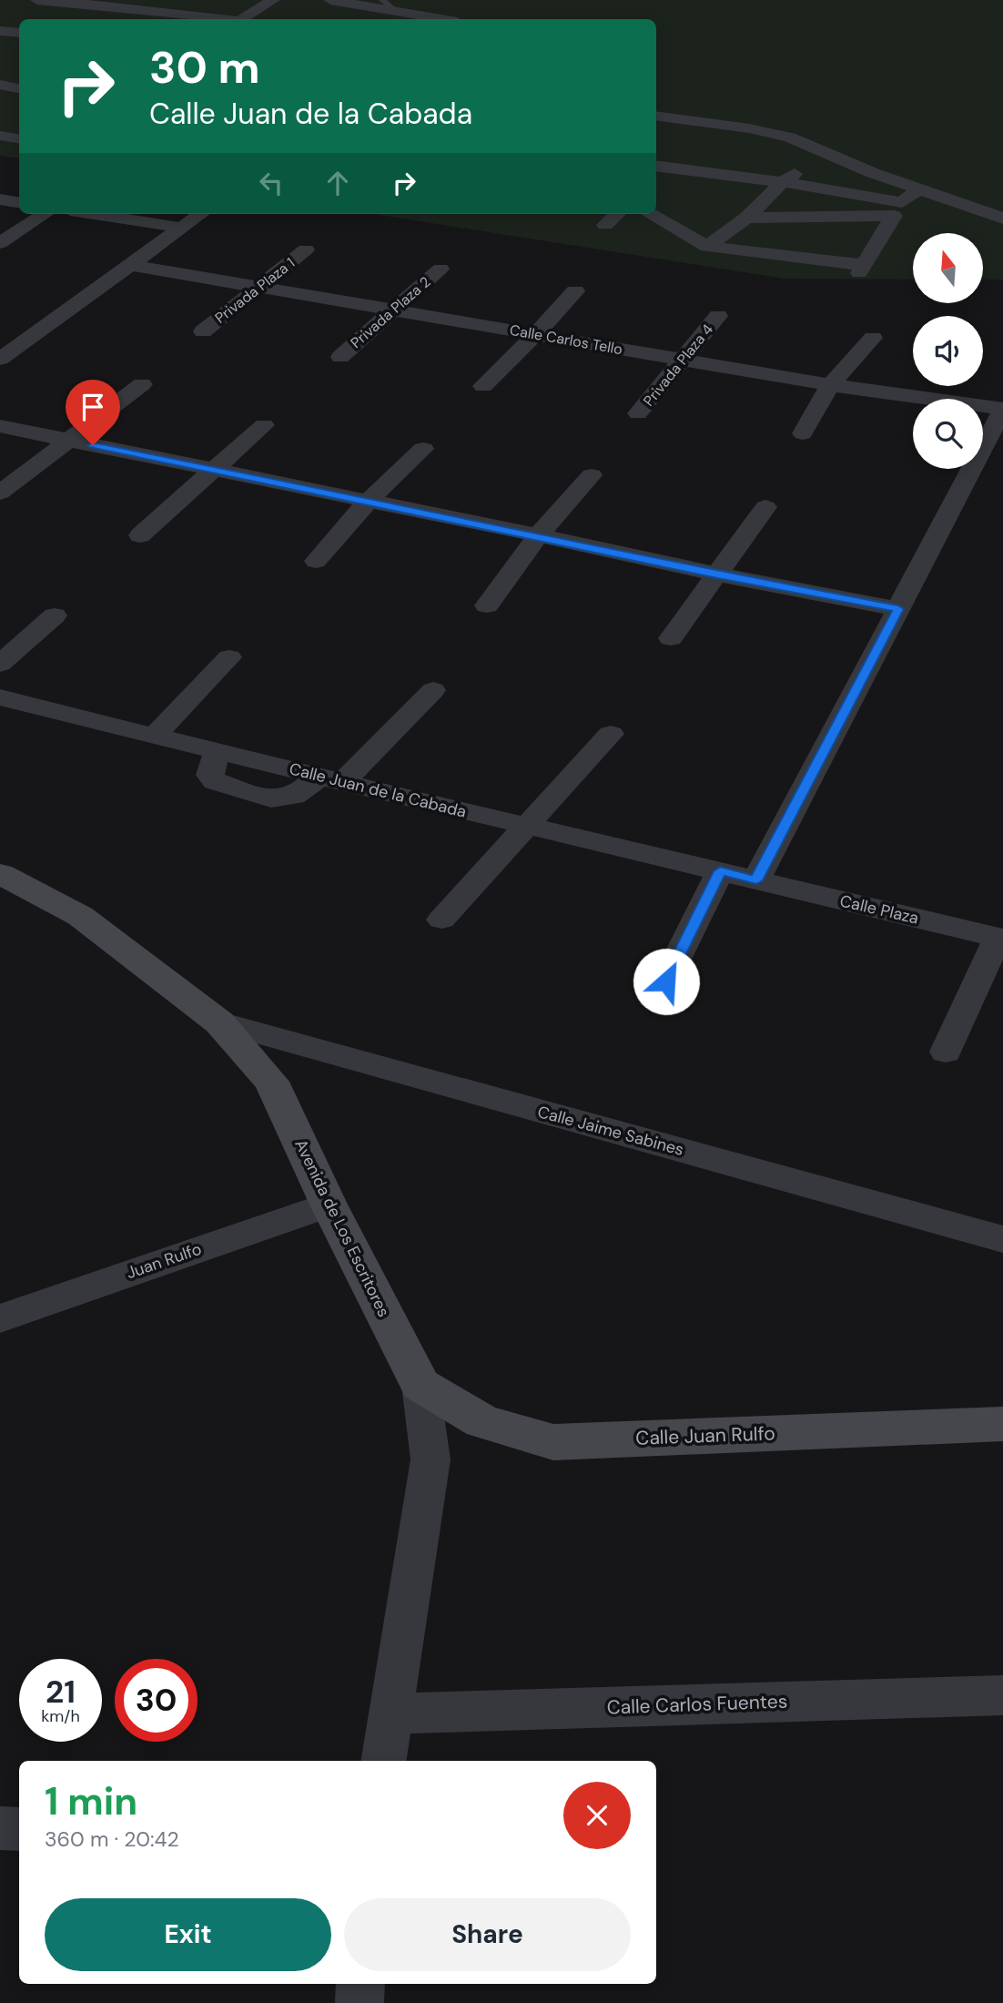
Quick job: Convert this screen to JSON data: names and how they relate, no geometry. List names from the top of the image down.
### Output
{
  "streets": {
    "main road": ["Avenida de Los Escritores", "Calle Juan Rulfo"],
    "street": [
      "Privada Plaza 1",
      "Privada Plaza 2",
      "Calle Carlos Tello",
      "Privada Plaza 4",
      "Calle Juan de la Cabada",
      "Calle Plaza",
      "Calle Jaime Sabines",
      "Juan Rulfo",
      "Calle Carlos Fuentes"
    ]
  },
  "crossings": [
    ["Privada Plaza 1", "Calle Carlos Tello"],
    ["Privada Plaza 2", "Calle Carlos Tello"],
    ["Calle Carlos Tello", "Privada Plaza 4"],
    ["Calle Juan de la Cabada", "Calle Plaza"],
    ["Calle Jaime Sabines", "Avenida de Los Escritores"],
    ["Avenida de Los Escritores", "Juan Rulfo"],
    ["Avenida de Los Escritores", "Calle Juan Rulfo"],
    ["Avenida de Los Escritores", "Calle Carlos Fuentes"]
  ],
  "north": "top",
  "page": {
    "turn": ["30 m", "Calle Juan de la Cabada"],
    "speed": "21 km/h",
    "limit": "30",
    "heading": ["1 min", "360 m · 20:42"],
    "buttons": ["Exit", "Share"]
  }
}
